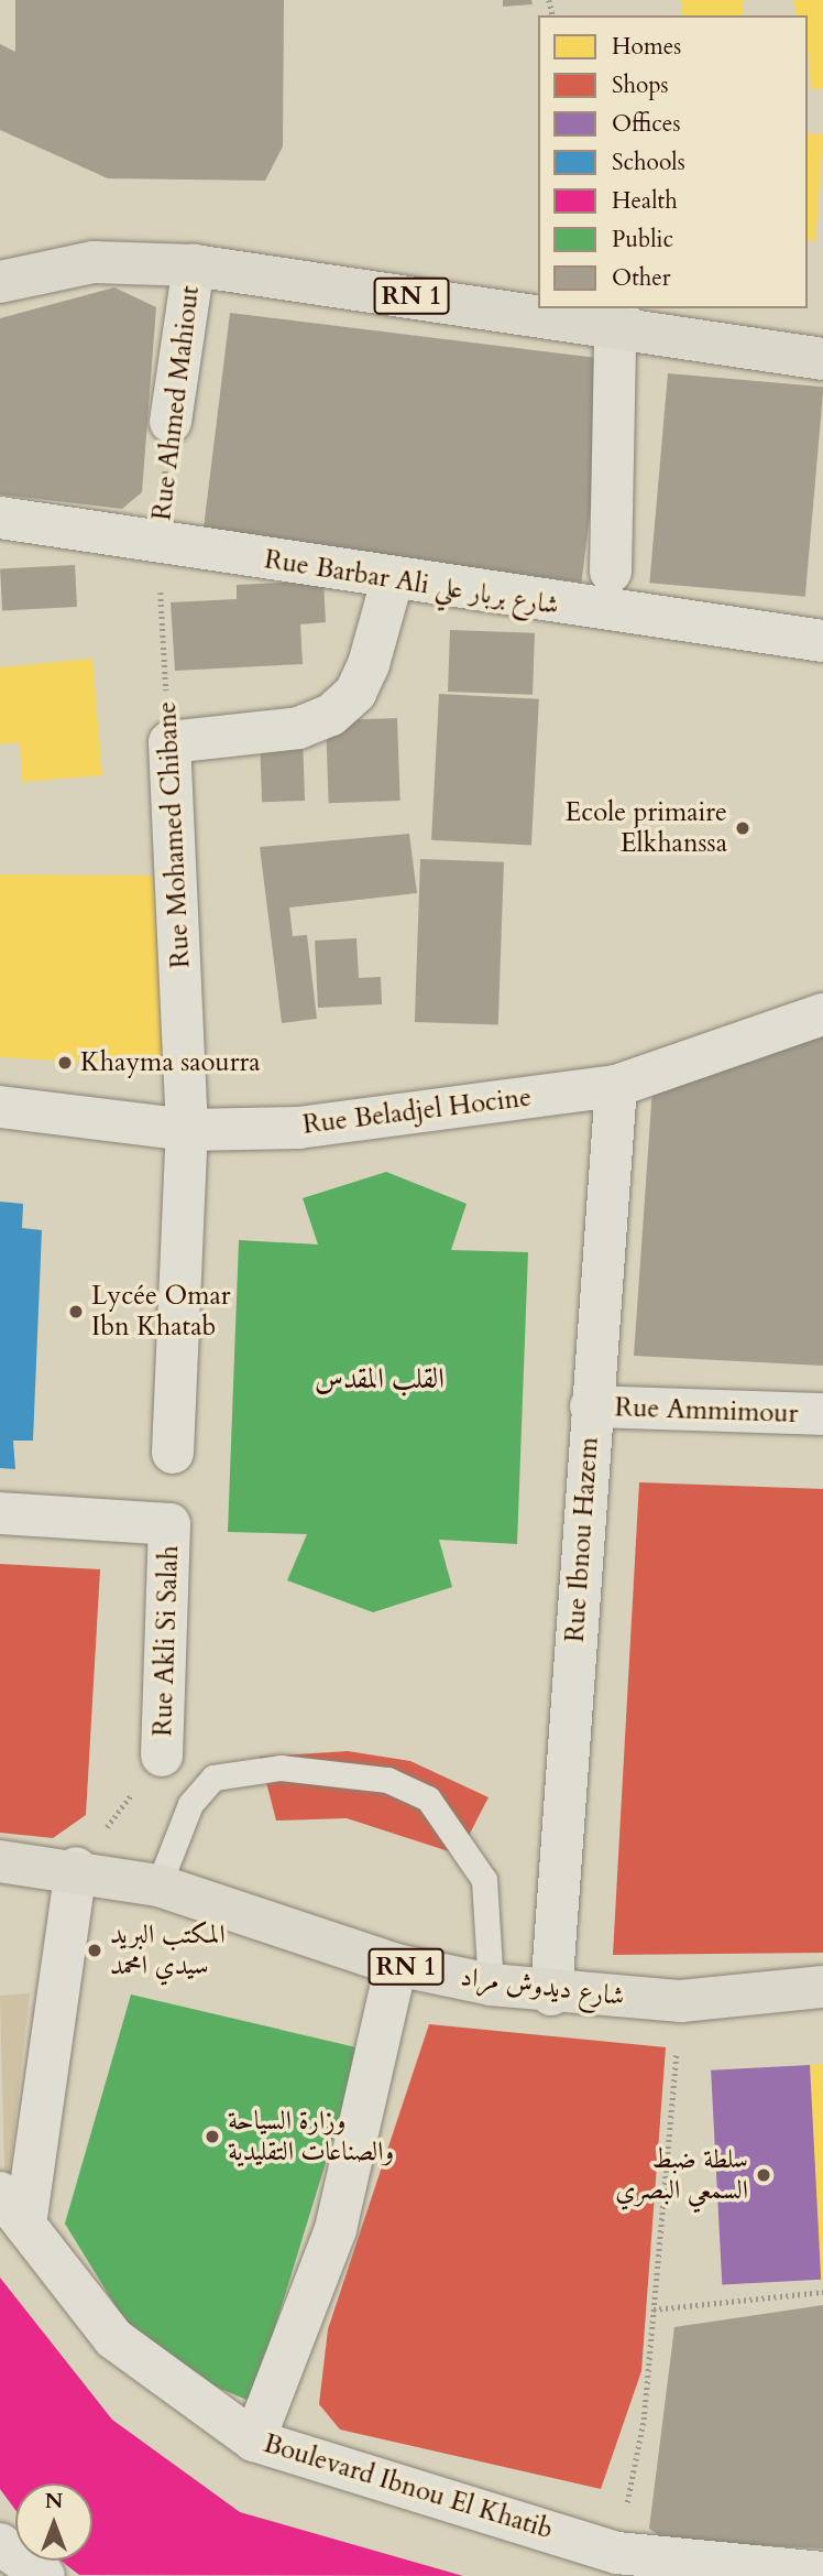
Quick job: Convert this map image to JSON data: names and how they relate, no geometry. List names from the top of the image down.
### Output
{
  "streets": {
    "main road": ["RN 1", "شارع ديدوش مراد"],
    "street": [
      "Rue Ahmed Mahiout",
      "Rue Barbar Ali شارع بربار علي",
      "Rue Mohamed Chibane",
      "Rue Beladjel Hocine",
      "Rue Ammimour",
      "Rue Ibnou Hazem",
      "Rue Akli Si Salah",
      "Boulevard Ibnou El Khatib"
    ]
  },
  "crossings": [
    ["RN 1", "Rue Ahmed Mahiout"],
    ["Rue Ahmed Mahiout", "Rue Barbar Ali شارع بربار علي"],
    ["Rue Ahmed Mahiout", "Rue Mohamed Chibane"],
    ["Rue Barbar Ali شارع بربار علي", "Rue Mohamed Chibane"],
    ["Rue Mohamed Chibane", "Rue Beladjel Hocine"],
    ["Rue Beladjel Hocine", "Rue Ibnou Hazem"],
    ["Rue Ammimour", "Rue Ibnou Hazem"],
    ["Rue Ibnou Hazem", "شارع ديدوش مراد"],
    ["Rue Akli Si Salah", "شارع ديدوش مراد"]
  ],
  "districts": ["القلب المقدس"],
  "places": [
    "Ecole primaire Elkhanssa",
    "Khayma saourra",
    "Lycée Omar Ibn Khatab",
    "المكتب البريد سيدي امحمد",
    "وزارة السياحة والصناعات التقليدية",
    "سلطة ضبط السمعي البصري"
  ],
  "legend": [
    "Homes",
    "Shops",
    "Offices",
    "Schools",
    "Health",
    "Public",
    "Other"
  ],
  "north": "top"
}
